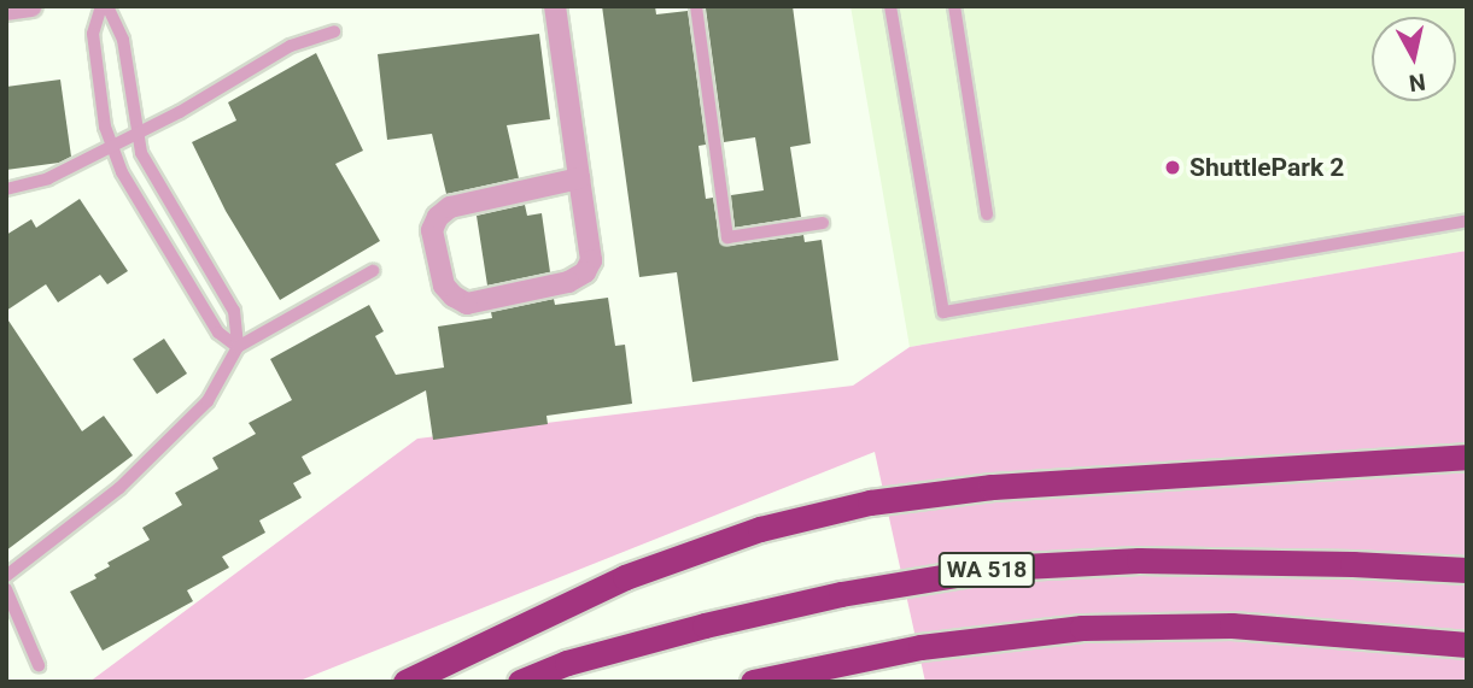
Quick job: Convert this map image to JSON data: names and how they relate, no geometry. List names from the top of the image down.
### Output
{
  "streets": {
    "highway": ["WA 518"]
  },
  "places": ["ShuttlePark 2"],
  "north": "bottom"
}
